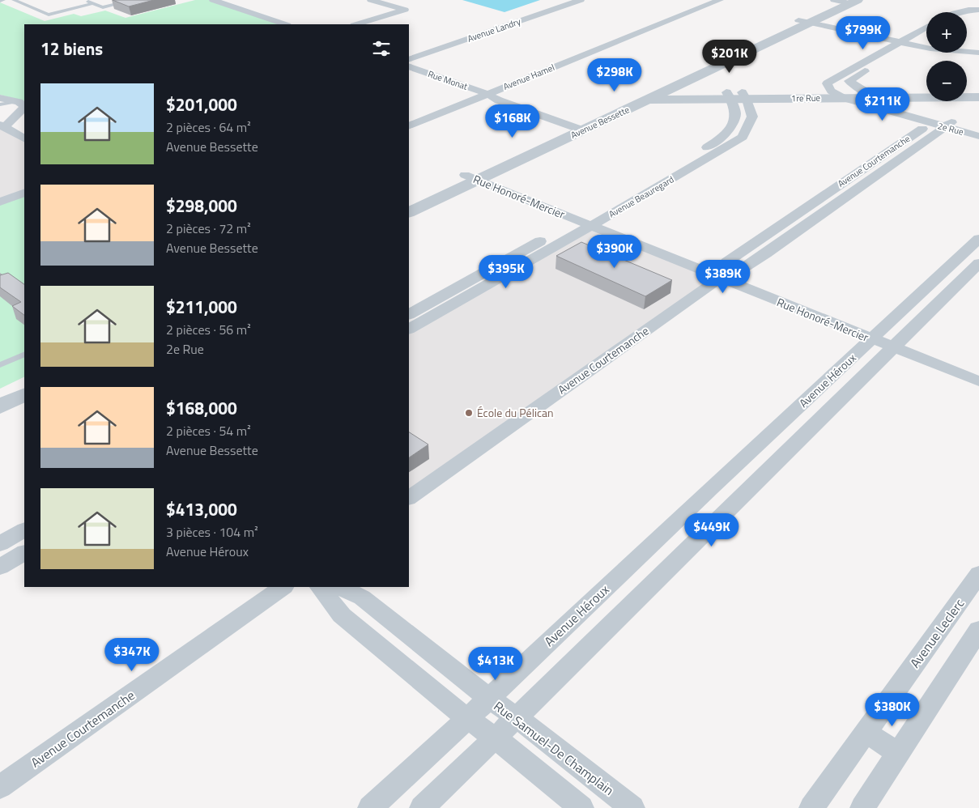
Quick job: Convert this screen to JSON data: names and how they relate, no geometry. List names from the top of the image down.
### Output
{
  "streets": {
    "street": [
      "Avenue Landry",
      "Avenue Hamel",
      "Rue Monat",
      "1re Rue",
      "Avenue Bessette",
      "2e Rue",
      "Avenue Courtemanche",
      "Rue Honoré-Mercier",
      "Avenue Beauregard",
      "Avenue Héroux",
      "Avenue Leclerc",
      "Rue Samuel-De Champlain"
    ]
  },
  "crossings": [
    ["Avenue Hamel", "Rue Monat"],
    ["Rue Monat", "Avenue Bessette"],
    ["1re Rue", "Avenue Bessette"],
    ["1re Rue", "2e Rue"],
    ["1re Rue", "Avenue Beauregard"],
    ["Avenue Bessette", "Rue Honoré-Mercier"],
    ["2e Rue", "Avenue Courtemanche"],
    ["Avenue Courtemanche", "Rue Honoré-Mercier"],
    ["Rue Honoré-Mercier", "Avenue Beauregard"],
    ["Rue Honoré-Mercier", "Avenue Héroux"],
    ["Avenue Héroux", "Rue Samuel-De Champlain"]
  ],
  "places": ["École du Pélican"],
  "page": {
    "map_buttons": ["+", "−"],
    "price": [
      "$799K",
      "$201K",
      "$298K",
      "$211K",
      "$168K",
      "$390K",
      "$395K",
      "$389K",
      "$449K",
      "$347K",
      "$413K",
      "$380K"
    ],
    "heading": "12 biens",
    "list": [
      {
        "name": "$201,000",
        "note": "2 pièces · 64 m² · Avenue Bessette"
      },
      {
        "name": "$298,000",
        "note": "2 pièces · 72 m² · Avenue Bessette"
      },
      {
        "name": "$211,000",
        "note": "2 pièces · 56 m² · 2e Rue"
      },
      {
        "name": "$168,000",
        "note": "2 pièces · 54 m² · Avenue Bessette"
      },
      {
        "name": "$413,000",
        "note": "3 pièces · 104 m² · Avenue Héroux"
      }
    ]
  }
}
